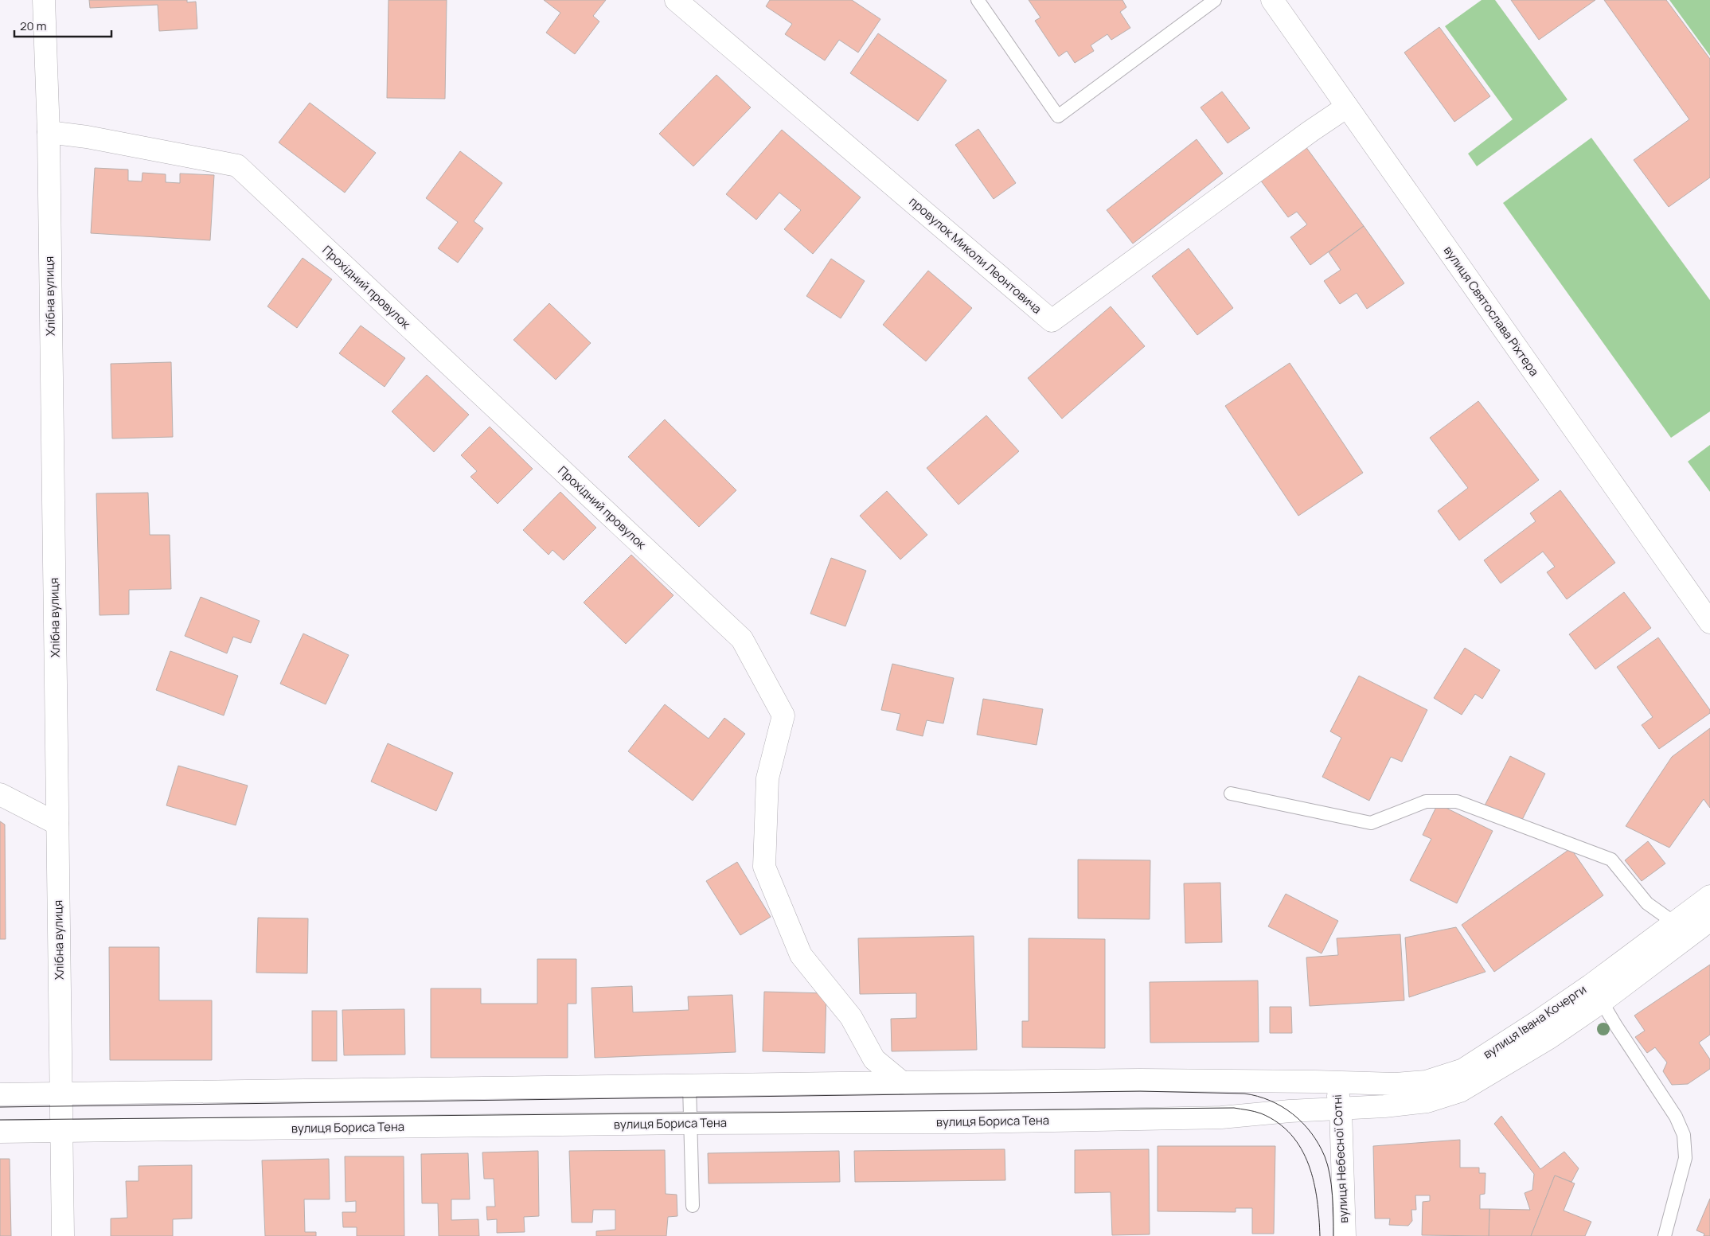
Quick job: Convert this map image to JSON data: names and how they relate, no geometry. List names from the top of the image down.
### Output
{
  "streets": {
    "street": [
      "провулок Миколи Леонтовича",
      "Прохідний провулок",
      "Хлібна вулиця",
      "вулиця Святослава Ріхтера",
      "вулиця Івана Кочерги",
      "вулиця Бориса Тена",
      "вулиця Небесної Сотні"
    ]
  },
  "crossings": [
    ["провулок Миколи Леонтовича", "вулиця Святослава Ріхтера"],
    ["Прохідний провулок", "Хлібна вулиця"],
    ["Хлібна вулиця", "вулиця Бориса Тена"],
    ["вулиця Івана Кочерги", "вулиця Бориса Тена"],
    ["вулиця Івана Кочерги", "вулиця Небесної Сотні"],
    ["вулиця Бориса Тена", "вулиця Небесної Сотні"]
  ],
  "scale_bar": "20 m"
}
